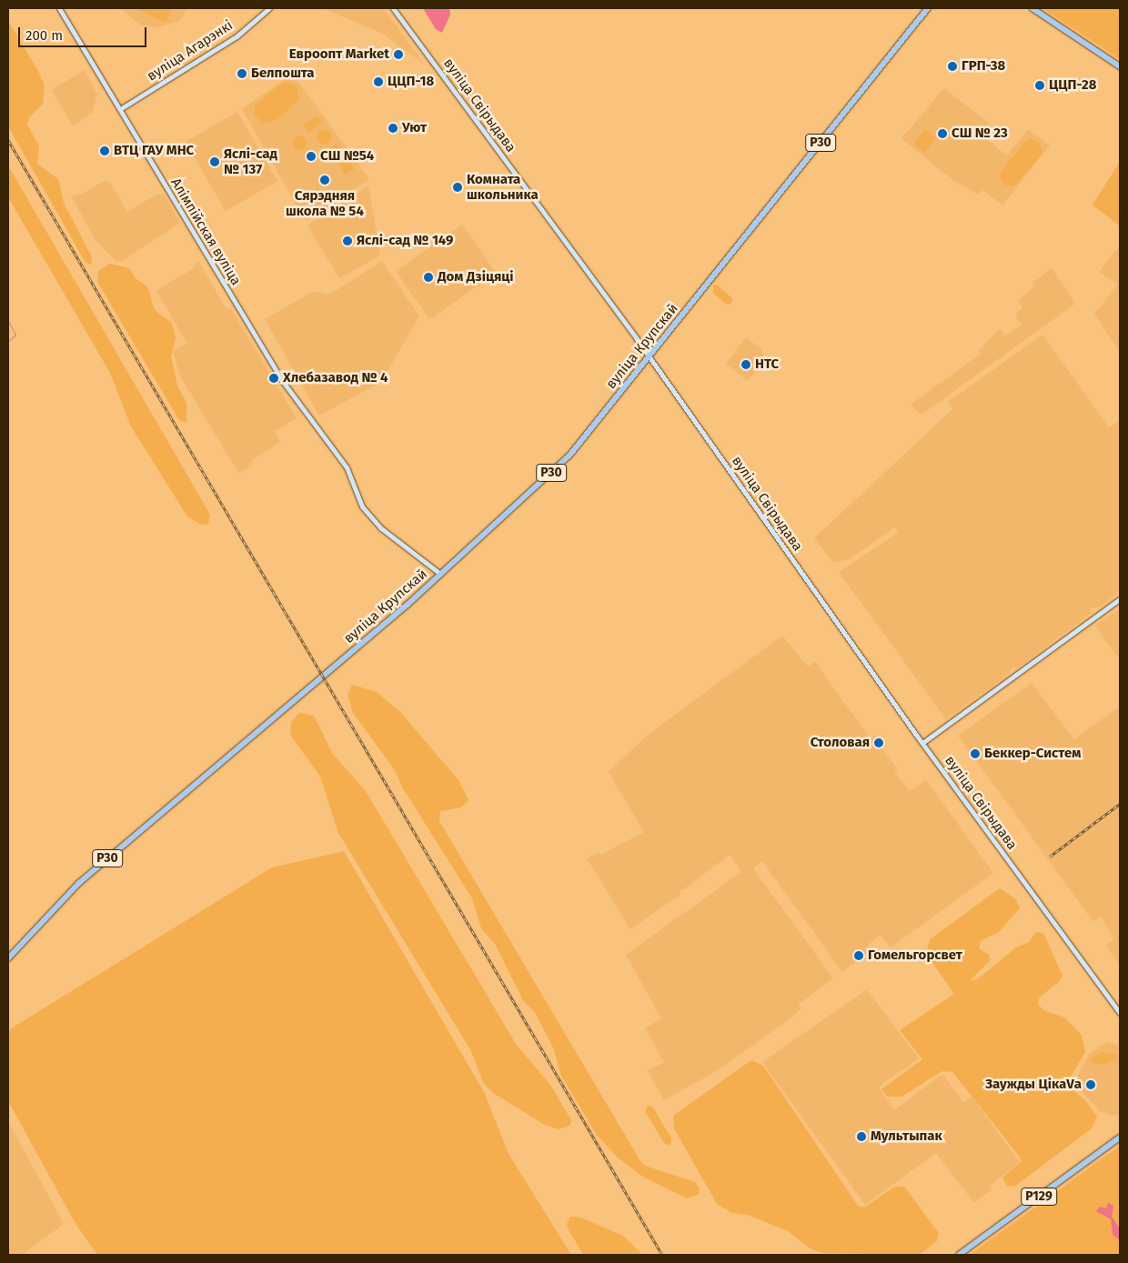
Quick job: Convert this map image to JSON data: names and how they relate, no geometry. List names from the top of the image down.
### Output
{
  "streets": {
    "main road": [
      "вуліца Агарэнкі",
      "вуліца Свірыдава",
      "Р30",
      "Алімпійская вуліца",
      "вуліца Крупскай",
      "Р129"
    ]
  },
  "crossings": [
    ["вуліца Агарэнкі", "Алімпійская вуліца"],
    ["вуліца Свірыдава", "вуліца Крупскай"],
    ["Алімпійская вуліца", "вуліца Крупскай"]
  ],
  "places": [
    "Евроопт Market",
    "ГРП-38",
    "Белпошта",
    "ЦЦП-18",
    "ЦЦП-28",
    "Уют",
    "СШ № 23",
    "ВТЦ ГАУ МНС",
    "СШ №54",
    "Яслі-сад № 137",
    "Сярэдняя школа № 54",
    "Комната школьника",
    "Яслі-сад № 149",
    "Дом Дзіцяці",
    "НТС",
    "Хлебазавод № 4",
    "Столовая",
    "Беккер-Систем",
    "Гомельгорсвет",
    "Заужды ЦікаVа",
    "Мультыпак"
  ],
  "scale_bar": "200 m"
}
